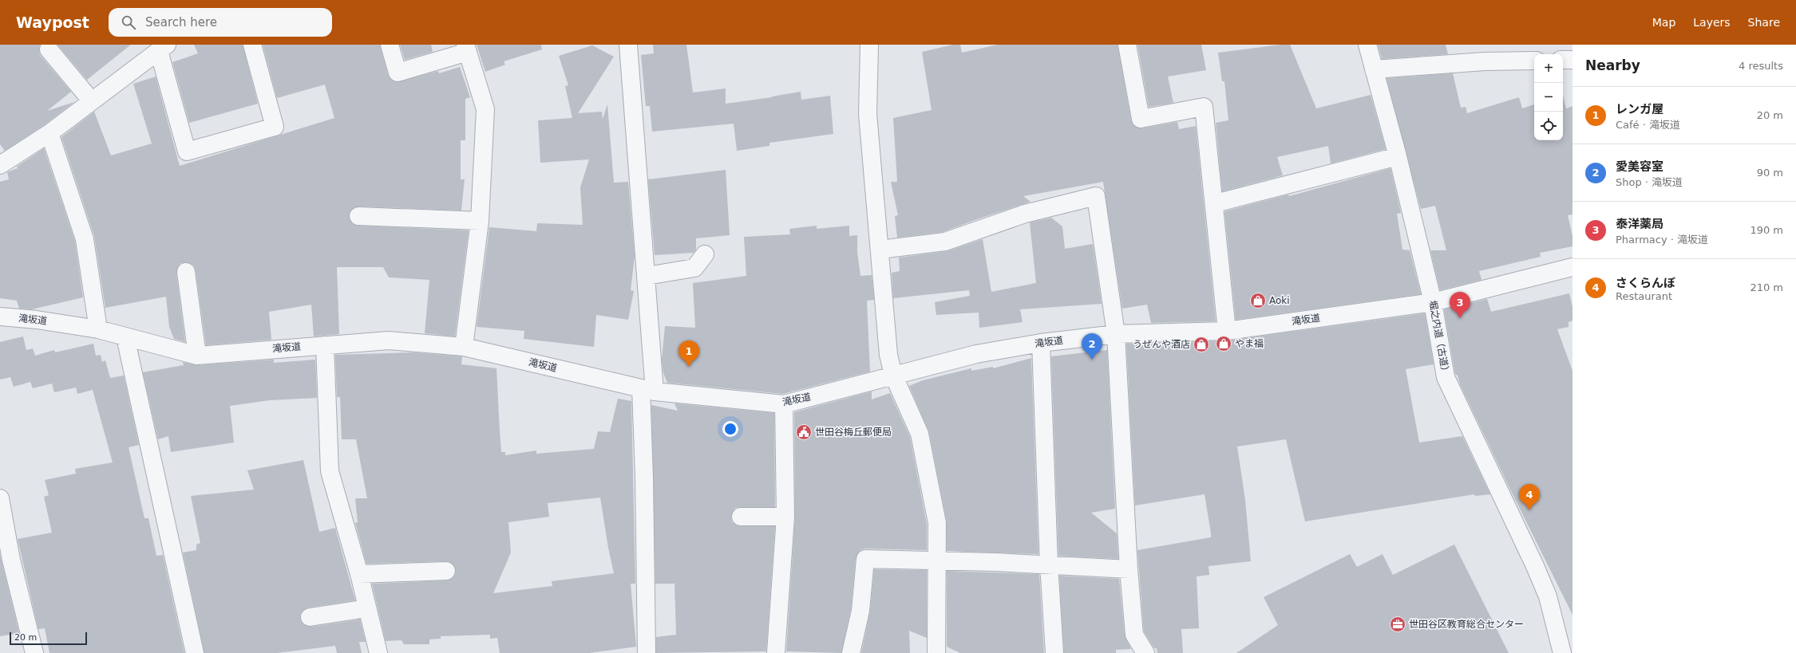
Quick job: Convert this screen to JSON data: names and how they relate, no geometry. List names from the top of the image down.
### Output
{
  "streets": {
    "street": ["滝坂道", "堀之内道（古道）"]
  },
  "crossings": [
    ["滝坂道", "堀之内道（古道）"]
  ],
  "places": {
    "shop": ["Aoki", "やま福", "うぜんや酒店"],
    "public building": ["世田谷梅丘郵便局"],
    "office": ["世田谷区教育総合センター"]
  },
  "scale_bar": "20 m",
  "page": {
    "header": "Waypost",
    "search": "Search here",
    "nav": ["Map", "Layers", "Share"],
    "heading": ["Nearby", "4 results"],
    "map_buttons": ["+", "−"],
    "list": [
      {
        "mark": "1",
        "name": "レンガ屋",
        "note": "Café · 滝坂道",
        "value": "20 m"
      },
      {
        "mark": "2",
        "name": "愛美容室",
        "note": "Shop · 滝坂道",
        "value": "90 m"
      },
      {
        "mark": "3",
        "name": "泰洋薬局",
        "note": "Pharmacy · 滝坂道",
        "value": "190 m"
      },
      {
        "mark": "4",
        "name": "さくらんぼ",
        "note": "Restaurant",
        "value": "210 m"
      }
    ],
    "pins": [
      "3",
      "2",
      "1",
      "4"
    ],
    "scale": "20 m"
  }
}
